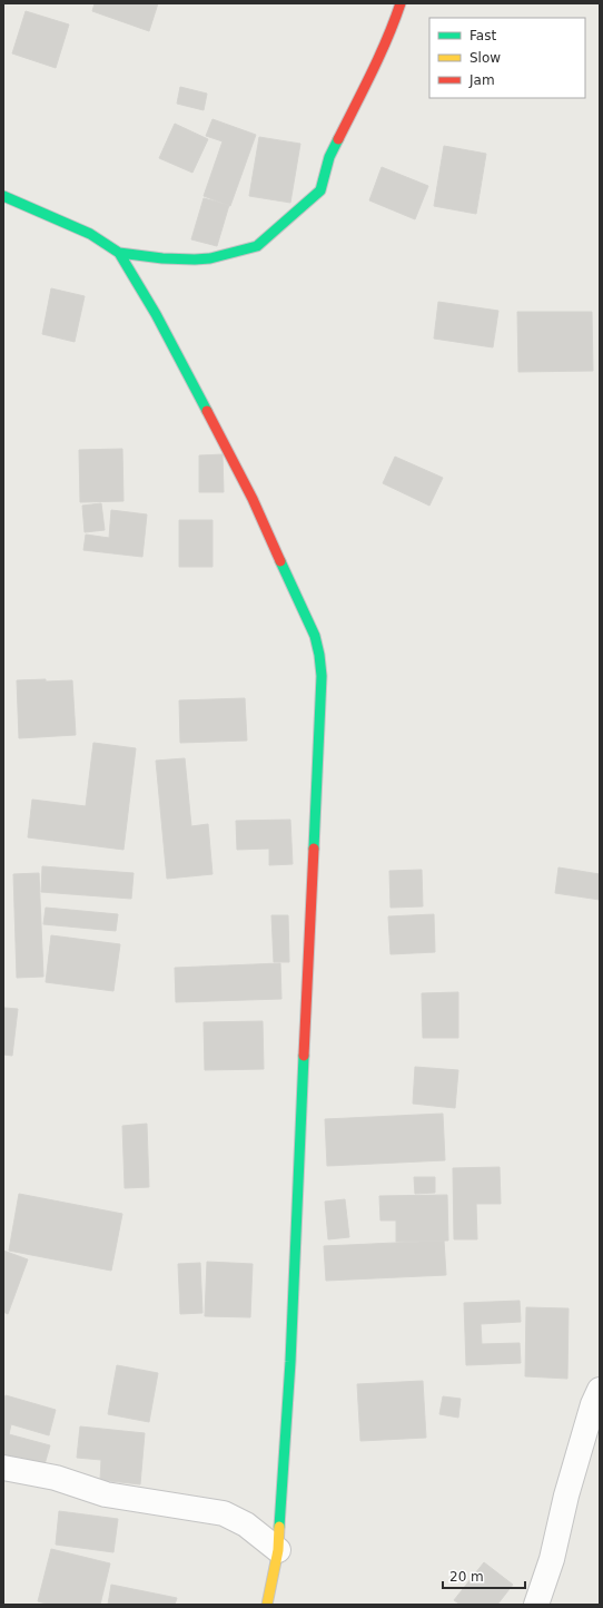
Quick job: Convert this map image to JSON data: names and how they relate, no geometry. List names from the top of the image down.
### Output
{
  "legend": ["Fast", "Slow", "Jam"],
  "scale_bar": "20 m"
}
